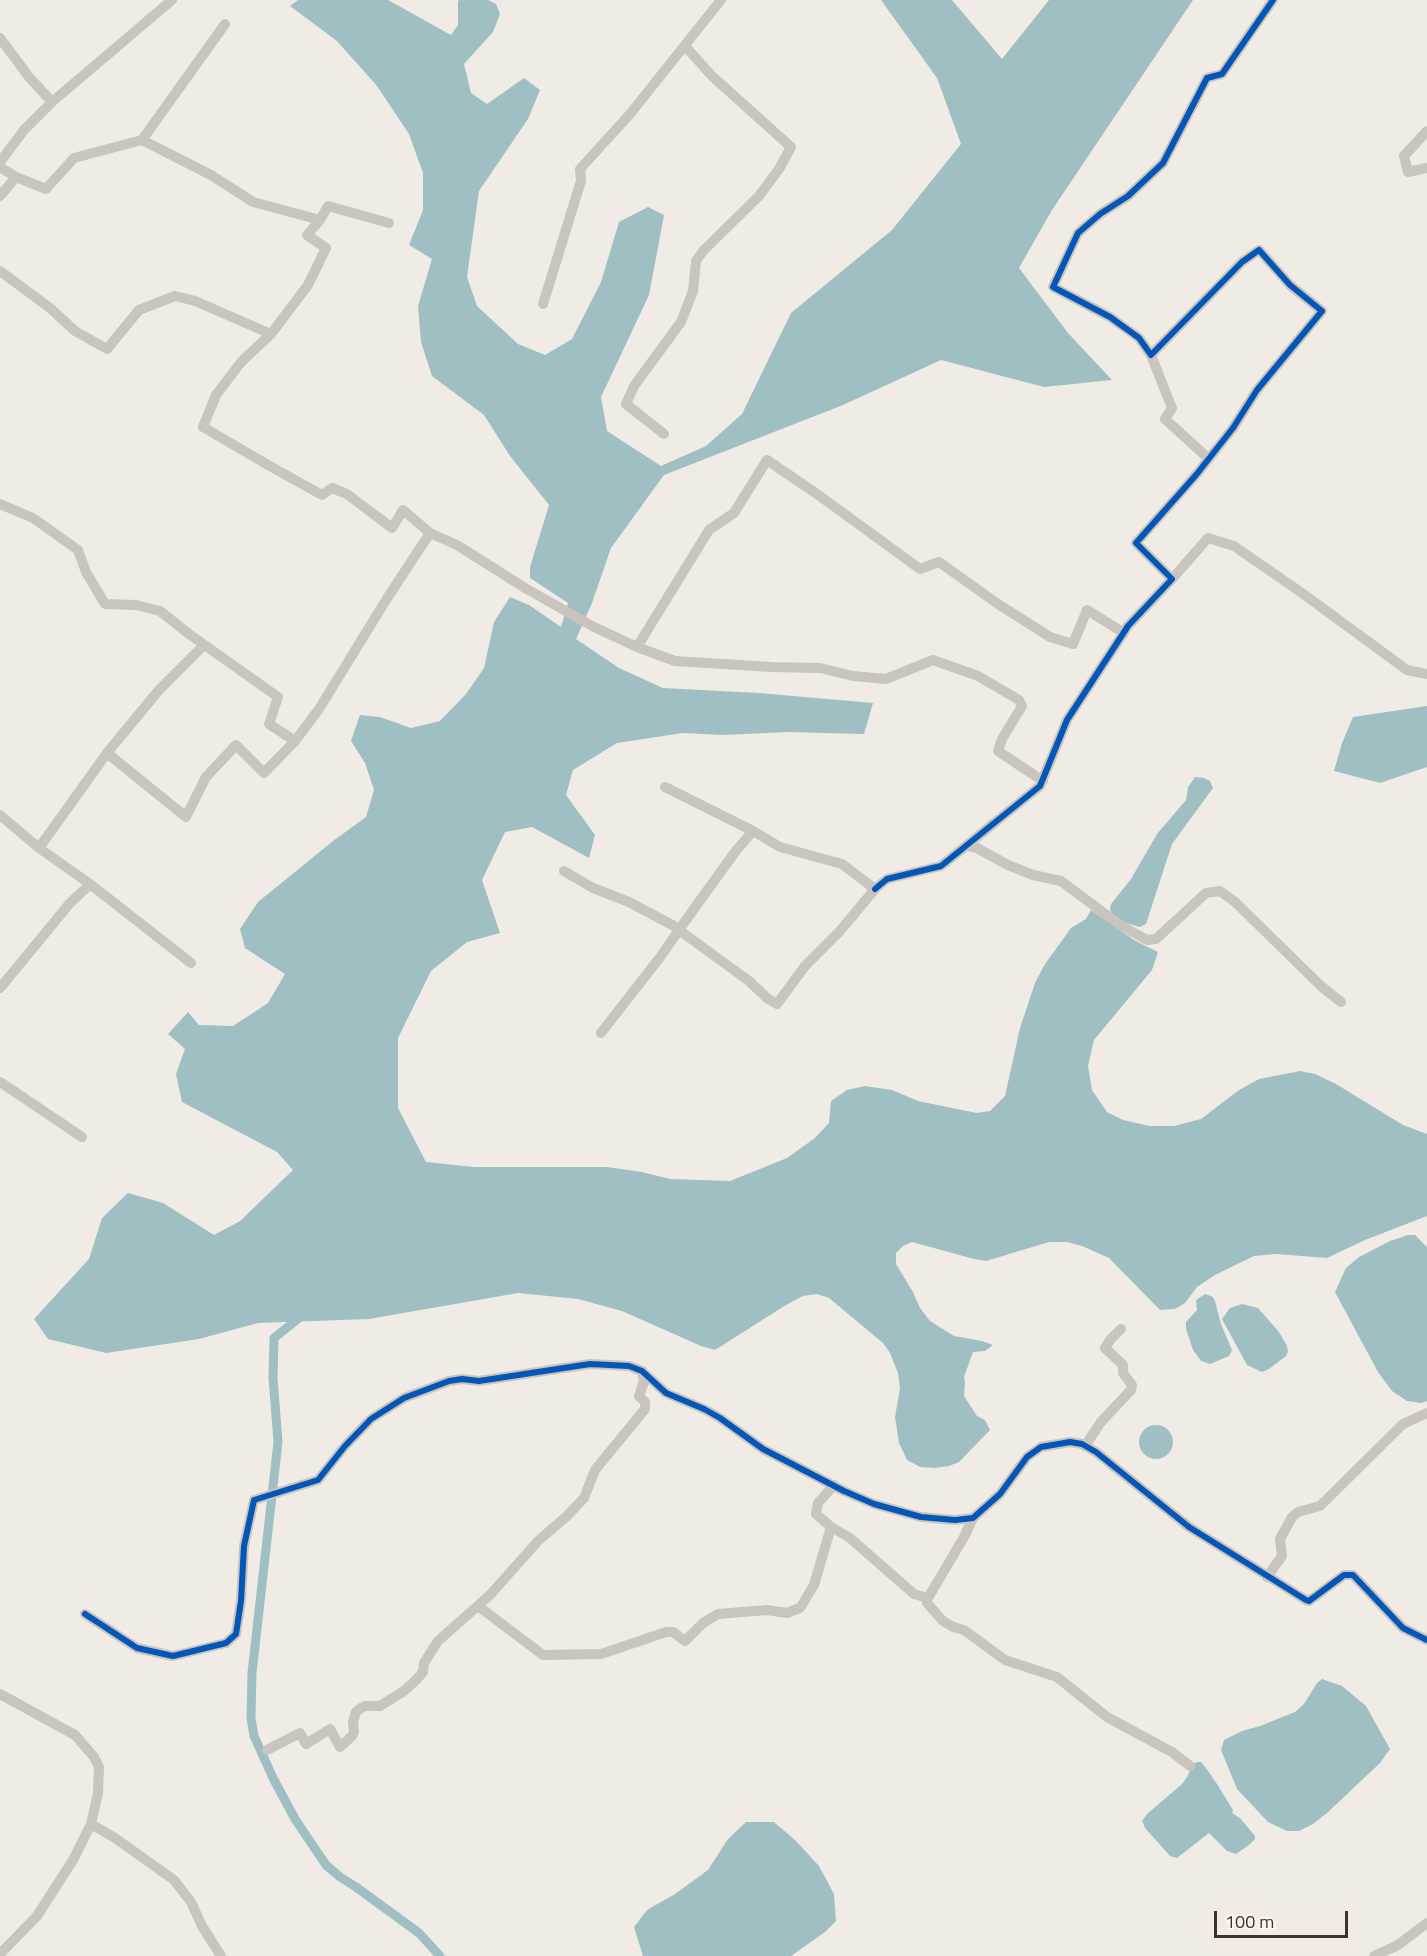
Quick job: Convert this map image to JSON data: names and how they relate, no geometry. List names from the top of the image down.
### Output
{
  "scale_bar": "100 m"
}
